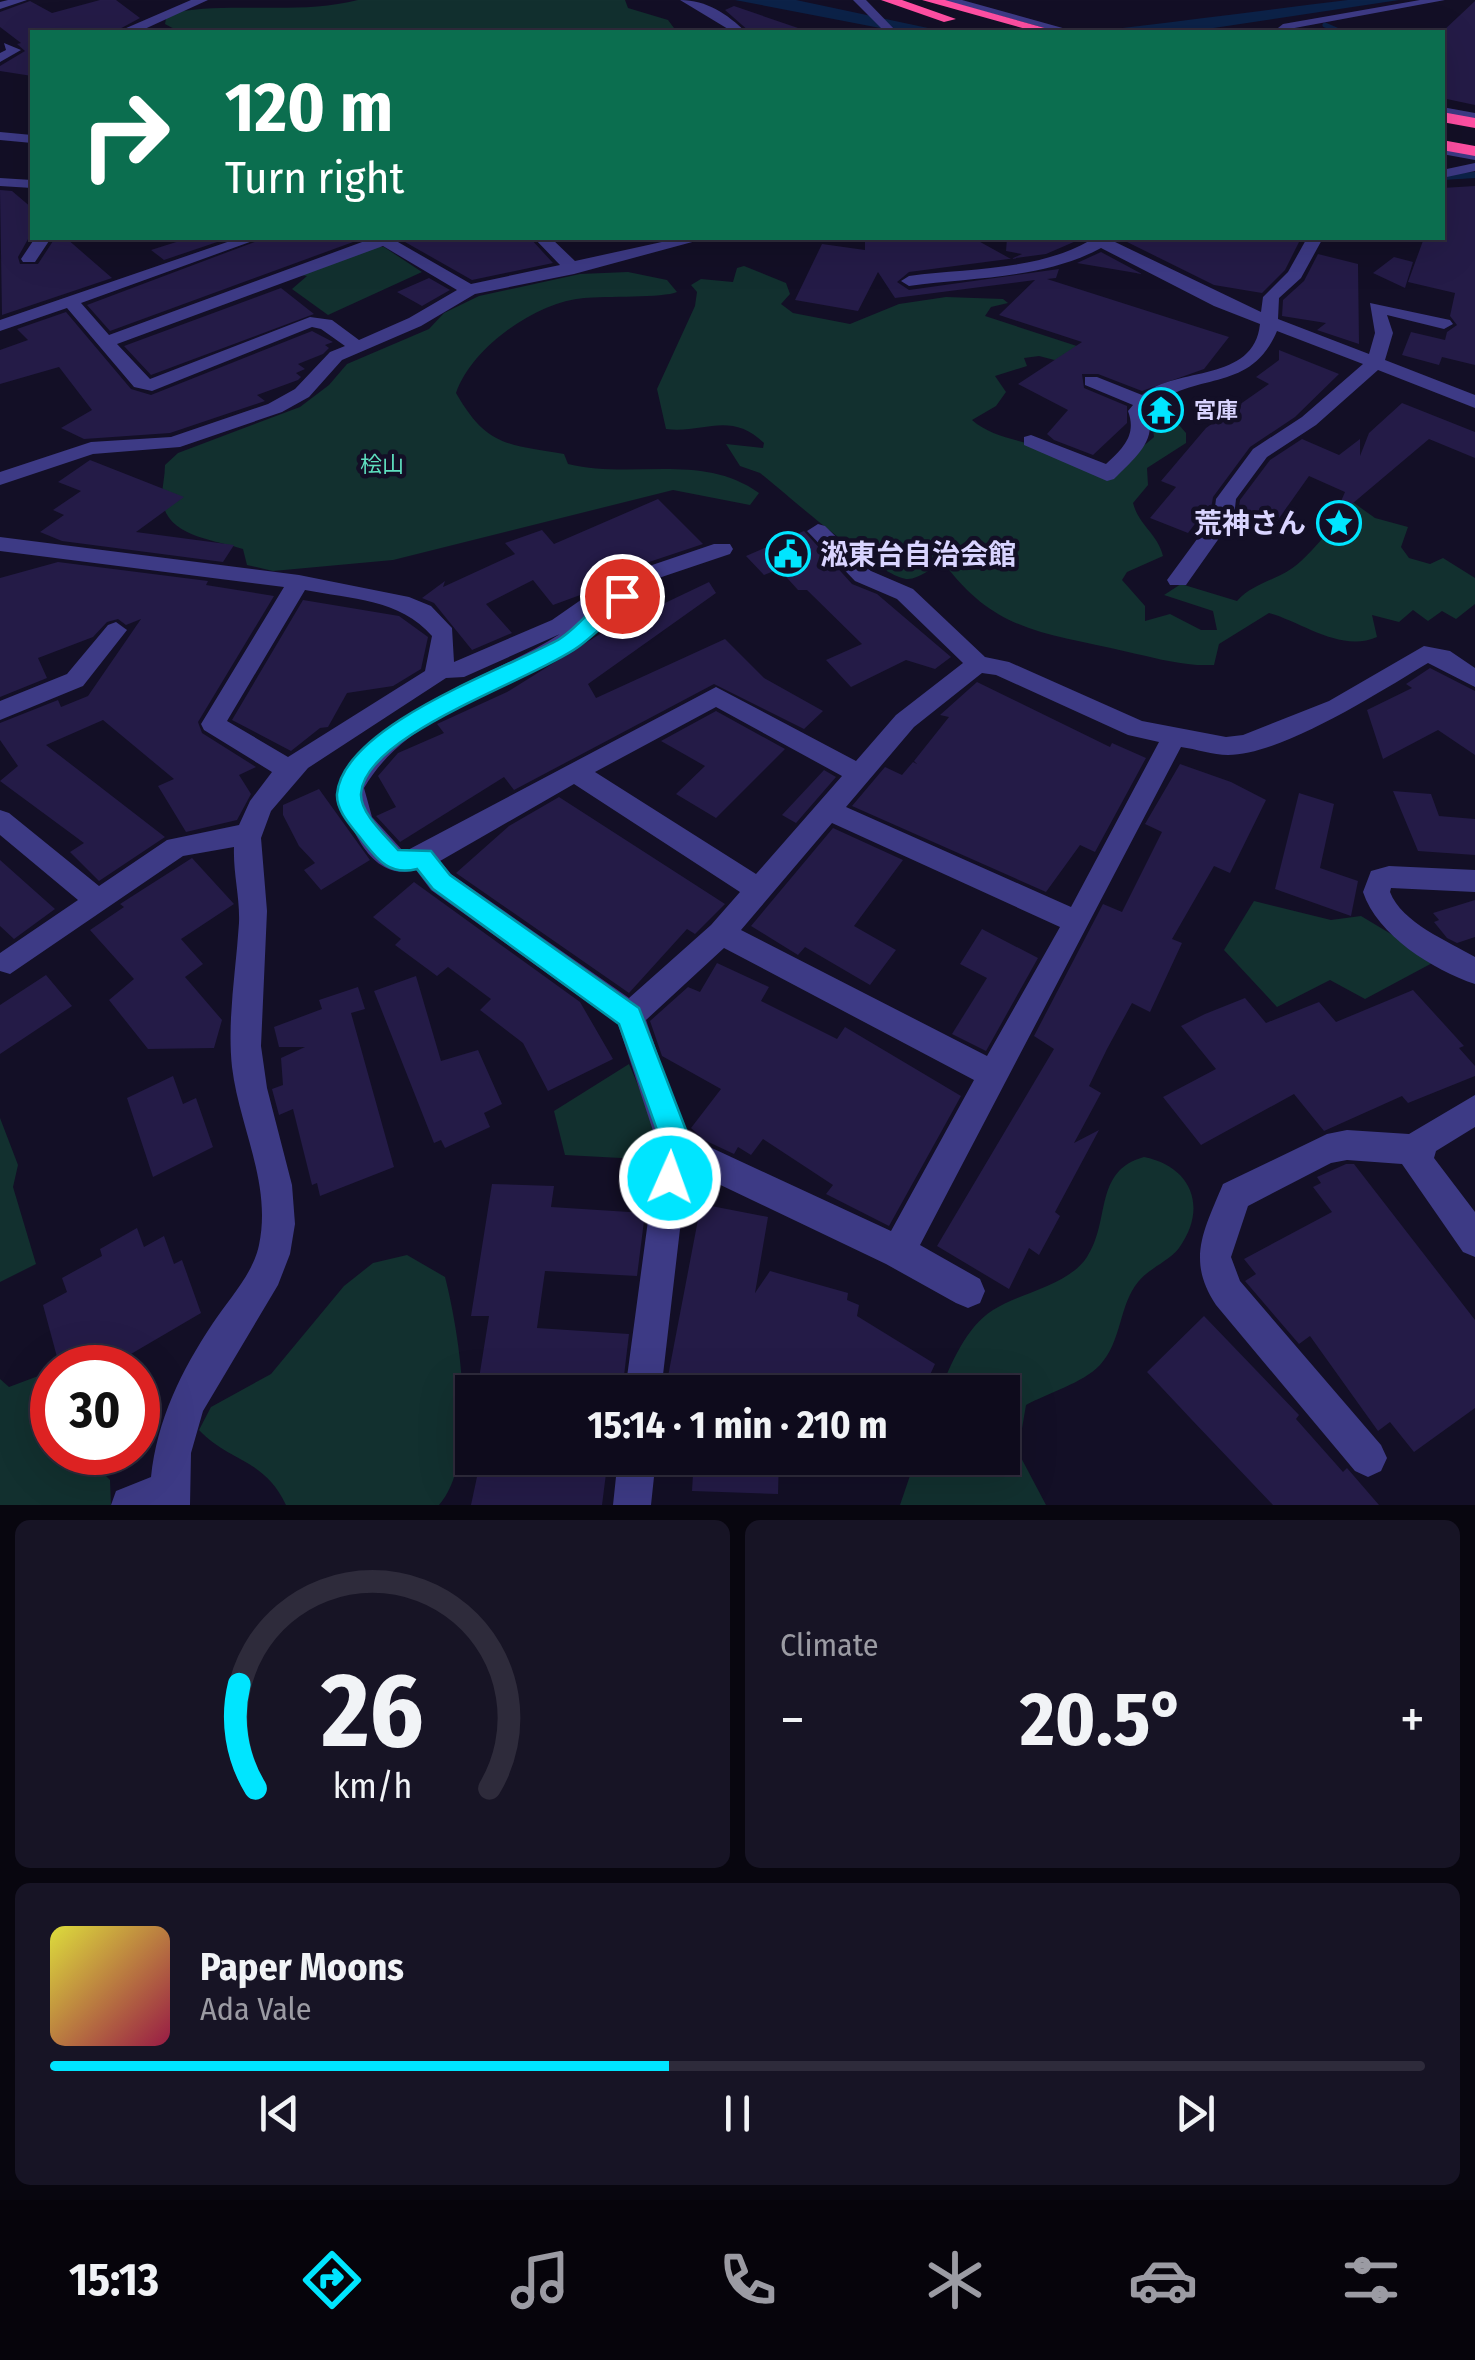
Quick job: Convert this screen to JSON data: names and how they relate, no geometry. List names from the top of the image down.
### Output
{
  "parks": ["桧山"],
  "places": {
    "temple": ["宮庫"],
    "place": ["荒神さん"],
    "public building": ["淞東台自治会館"]
  },
  "page": {
    "turn": ["120 m", "Turn right"],
    "limit": "30",
    "trip": "15:14 · 1 min · 210 m",
    "tile": "Climate",
    "heat": ["−", "20.5°", "+"],
    "song": ["Paper Moons", "Ada Vale"],
    "tabs": "15:13",
    "gauge": ["26", "km/h"]
  }
}
